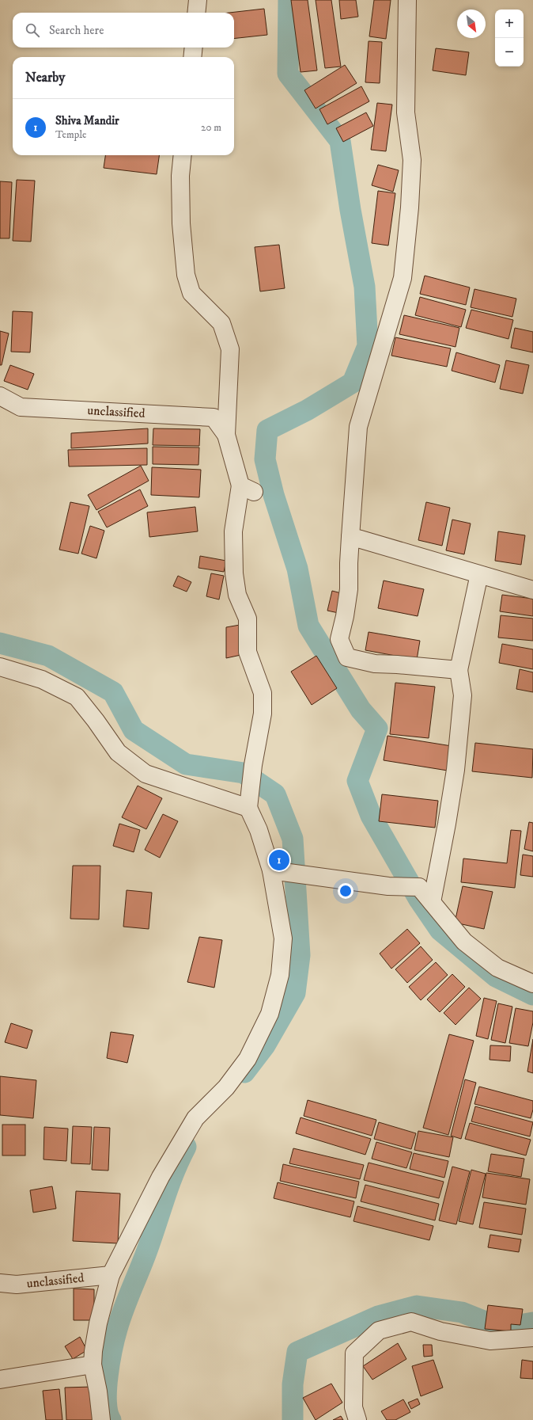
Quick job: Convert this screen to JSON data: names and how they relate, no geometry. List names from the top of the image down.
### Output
{
  "streets": {
    "street": ["unclassified"]
  },
  "north": "bottom right",
  "page": {
    "map_buttons": ["+", "−"],
    "search": "Search here",
    "heading": "Nearby",
    "list": [
      {
        "mark": "1",
        "name": "Shiva Mandir",
        "note": "Temple",
        "value": "20 m"
      }
    ],
    "pins": "1"
  }
}
